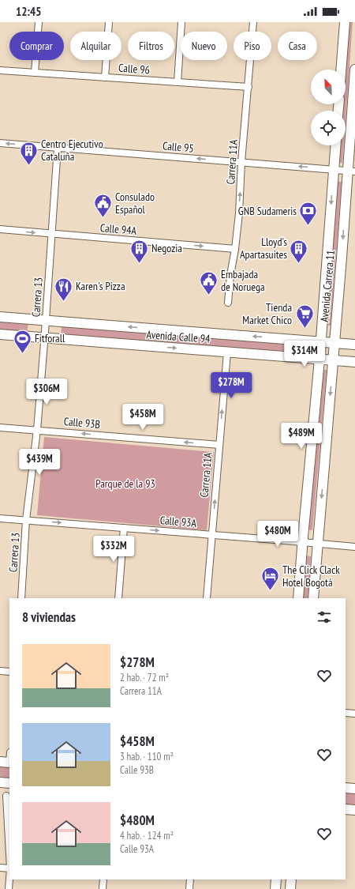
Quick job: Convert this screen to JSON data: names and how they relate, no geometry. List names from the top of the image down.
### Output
{
  "streets": {
    "main road": ["Avenida Carrera 11", "Avenida Calle 94"],
    "street": [
      "Calle 96",
      "Calle 95",
      "Carrera 11A",
      "Calle 94A",
      "Carrera 13",
      "Calle 93B",
      "Calle 93A"
    ]
  },
  "crossings": [
    ["Calle 96", "Carrera 11A"],
    ["Calle 95", "Carrera 11A"],
    ["Calle 95", "Avenida Carrera 11"],
    ["Calle 95", "Carrera 13"],
    ["Carrera 11A", "Calle 94A"],
    ["Carrera 11A", "Avenida Calle 94"],
    ["Carrera 11A", "Calle 93B"],
    ["Carrera 11A", "Calle 93A"],
    ["Calle 94A", "Carrera 13"],
    ["Avenida Carrera 11", "Avenida Calle 94"],
    ["Avenida Carrera 11", "Calle 93A"],
    ["Carrera 13", "Avenida Calle 94"],
    ["Carrera 13", "Calle 93B"],
    ["Carrera 13", "Calle 93A"]
  ],
  "one_way": [
    "Calle 95",
    "Carrera 11A",
    "Calle 94A",
    "Calle 93B",
    "Calle 93A"
  ],
  "parks": ["Parque de la 93"],
  "places": {
    "building": ["Centro Ejecutivo Cataluña", "Negozia", "Lloyd's Apartasuites"],
    "public building": ["Consulado Español", "Embajada de Noruega"],
    "bank": ["GNB Sudameris"],
    "restaurant": ["Karen's Pizza"],
    "supermarket": ["Tienda Market Chico"],
    "sports": ["Fitforall"],
    "hotel": ["The Click Clack Hotel Bogotá"]
  },
  "north": "top left",
  "page": {
    "status": "12:45",
    "chip": [
      "Comprar",
      "Alquilar",
      "Filtros",
      "Nuevo",
      "Piso",
      "Casa"
    ],
    "price": [
      "$314M",
      "$278M",
      "$306M",
      "$458M",
      "$489M",
      "$439M",
      "$480M",
      "$332M"
    ],
    "heading": "8 viviendas",
    "list": [
      {
        "name": "$278M",
        "note": "2 hab. · 72 m² · Carrera 11A"
      },
      {
        "name": "$458M",
        "note": "3 hab. · 110 m² · Calle 93B"
      },
      {
        "name": "$480M",
        "note": "4 hab. · 124 m² · Calle 93A"
      }
    ]
  }
}
